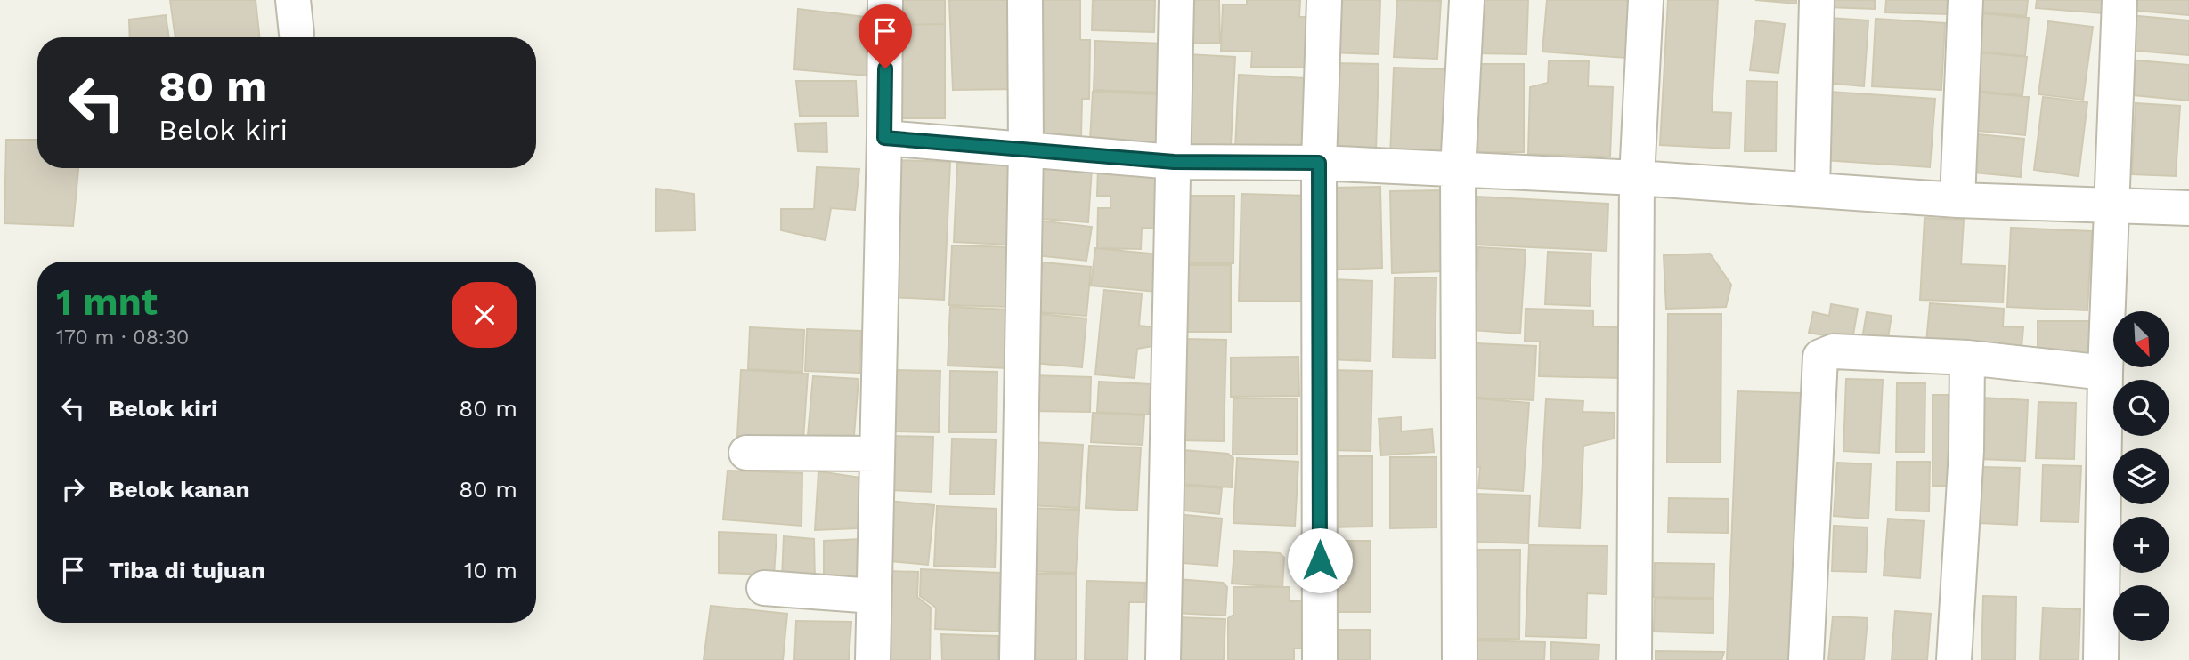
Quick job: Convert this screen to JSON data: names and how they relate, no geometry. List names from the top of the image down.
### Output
{
  "north": "bottom right",
  "page": {
    "turn": ["80 m", "Belok kiri"],
    "heading": ["1 mnt", "170 m · 08:30"],
    "map_buttons": ["+", "−"],
    "list": [
      {
        "name": "Belok kiri",
        "value": "80 m"
      },
      {
        "name": "Belok kanan",
        "value": "80 m"
      },
      {
        "name": "Tiba di tujuan",
        "value": "10 m"
      }
    ]
  }
}
